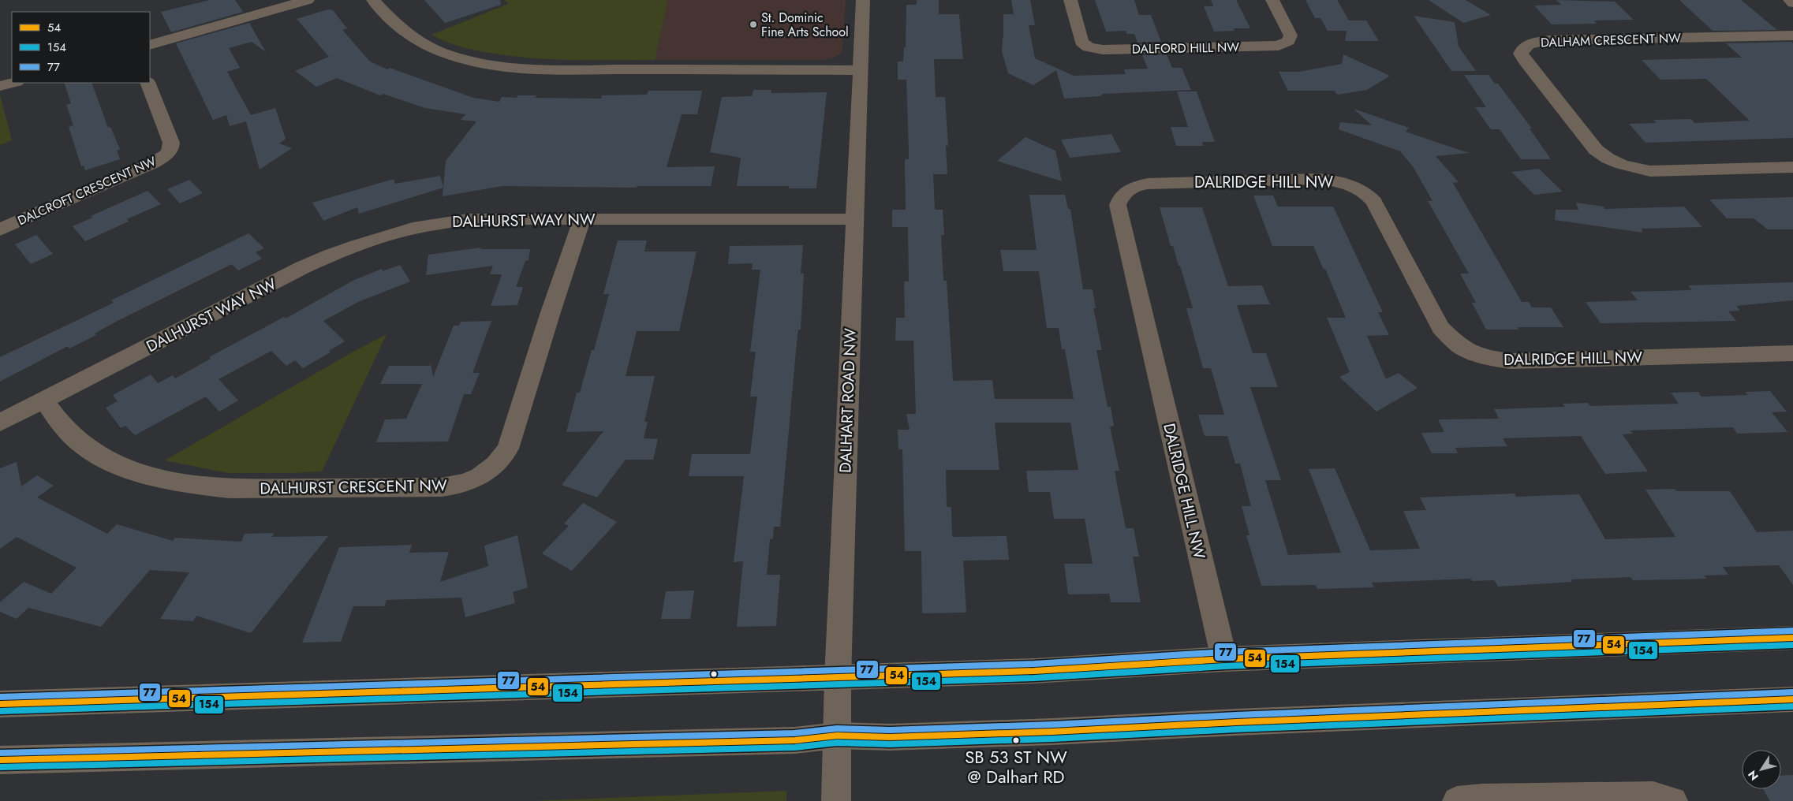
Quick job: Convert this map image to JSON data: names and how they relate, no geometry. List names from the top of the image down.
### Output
{
  "streets": {
    "street": [
      "DALHAM CRESCENT NW",
      "DALFORD HILL NW",
      "DALRIDGE HILL NW",
      "DALCROFT CRESCENT NW",
      "DALHURST WAY NW",
      "DALHART ROAD NW",
      "DALHURST CRESCENT NW"
    ]
  },
  "crossings": [
    ["DALHURST WAY NW", "DALHART ROAD NW"],
    ["DALHURST WAY NW", "DALHURST CRESCENT NW"]
  ],
  "places": ["St. Dominic Fine Arts School", "SB 53 ST NW @ Dalhart RD"],
  "lines": ["transit line 77", "transit line 54", "transit line 154"],
  "legend": ["54", "154", "77"],
  "north": "bottom left"
}
